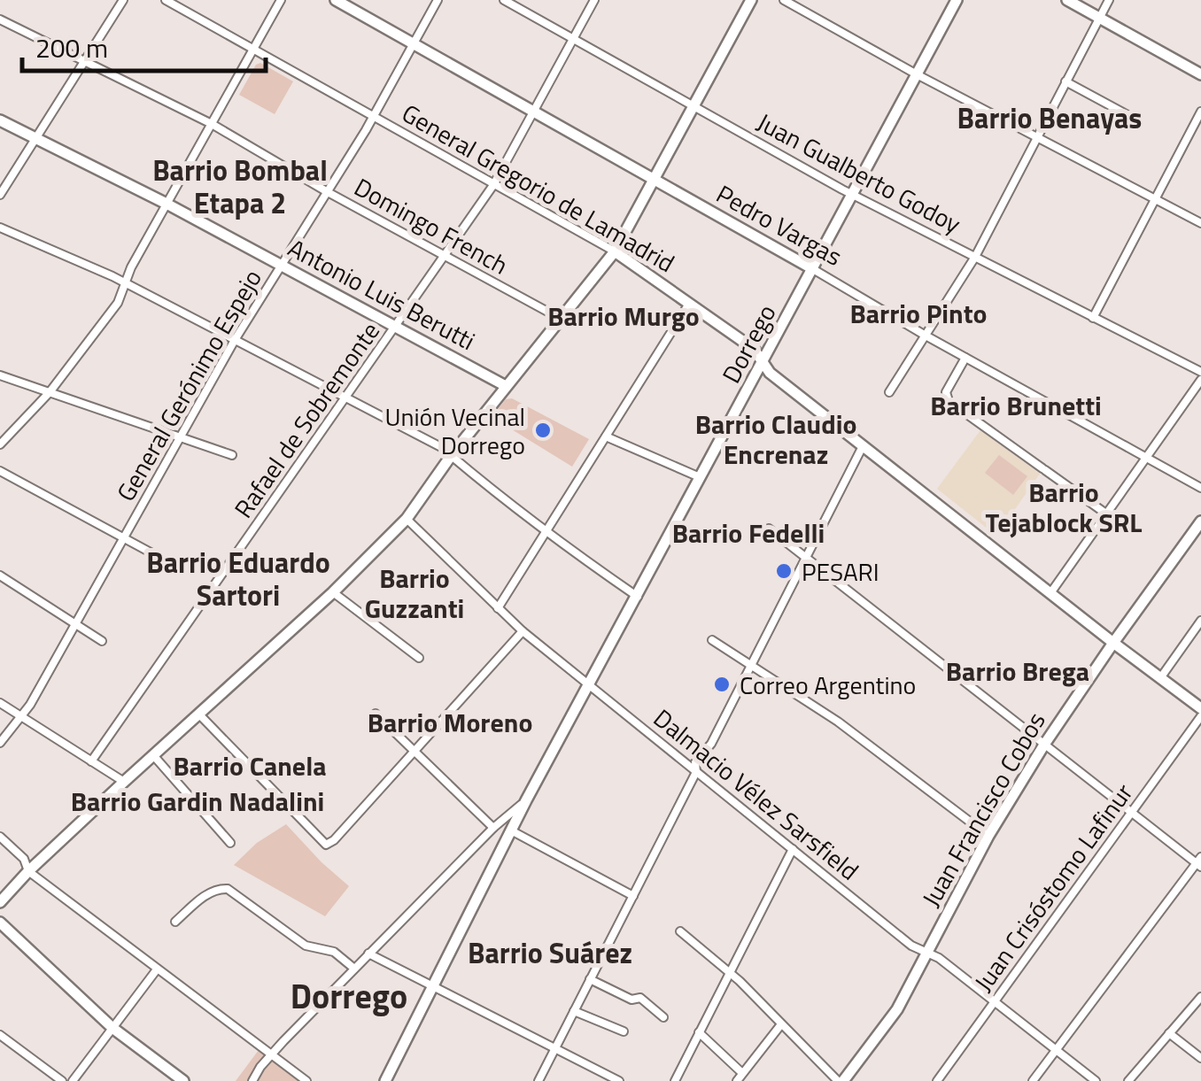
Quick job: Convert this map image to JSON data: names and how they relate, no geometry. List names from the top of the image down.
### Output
{
  "streets": {
    "street": [
      "Juan Gualberto Godoy",
      "General Gregorio de Lamadrid",
      "Pedro Vargas",
      "Domingo French",
      "Antonio Luis Berutti",
      "Dorrego",
      "General Gerónimo Espejo",
      "Rafael de Sobremonte",
      "Dalmacio Vélez Sarsfield",
      "Juan Francisco Cobos",
      "Juan Crisóstomo Lafinur"
    ]
  },
  "crossings": [
    ["Juan Gualberto Godoy", "Dorrego"],
    ["Juan Gualberto Godoy", "Rafael de Sobremonte"],
    ["General Gregorio de Lamadrid", "Dorrego"],
    ["General Gregorio de Lamadrid", "General Gerónimo Espejo"],
    ["General Gregorio de Lamadrid", "Rafael de Sobremonte"],
    ["General Gregorio de Lamadrid", "Juan Francisco Cobos"],
    ["Pedro Vargas", "Dorrego"],
    ["Pedro Vargas", "General Gerónimo Espejo"],
    ["Pedro Vargas", "Rafael de Sobremonte"],
    ["Domingo French", "General Gerónimo Espejo"],
    ["Domingo French", "Rafael de Sobremonte"],
    ["Antonio Luis Berutti", "General Gerónimo Espejo"],
    ["Antonio Luis Berutti", "Rafael de Sobremonte"],
    ["Dorrego", "Dalmacio Vélez Sarsfield"],
    ["Dalmacio Vélez Sarsfield", "Juan Francisco Cobos"],
    ["Dalmacio Vélez Sarsfield", "Juan Crisóstomo Lafinur"]
  ],
  "districts": [
    "Barrio Benayas",
    "Barrio Bombal Etapa 2",
    "Barrio Pinto",
    "Barrio Murgo",
    "Barrio Brunetti",
    "Barrio Claudio Encrenaz",
    "Barrio Tejablock SRL",
    "Barrio Fedelli",
    "Barrio Eduardo Sartori",
    "Barrio Guzzanti",
    "Barrio Brega",
    "Barrio Moreno",
    "Barrio Canela",
    "Barrio Gardin Nadalini",
    "Barrio Suárez",
    "Dorrego"
  ],
  "places": ["Unión Vecinal Dorrego", "PESARI", "Correo Argentino"],
  "scale_bar": "200 m"
}
